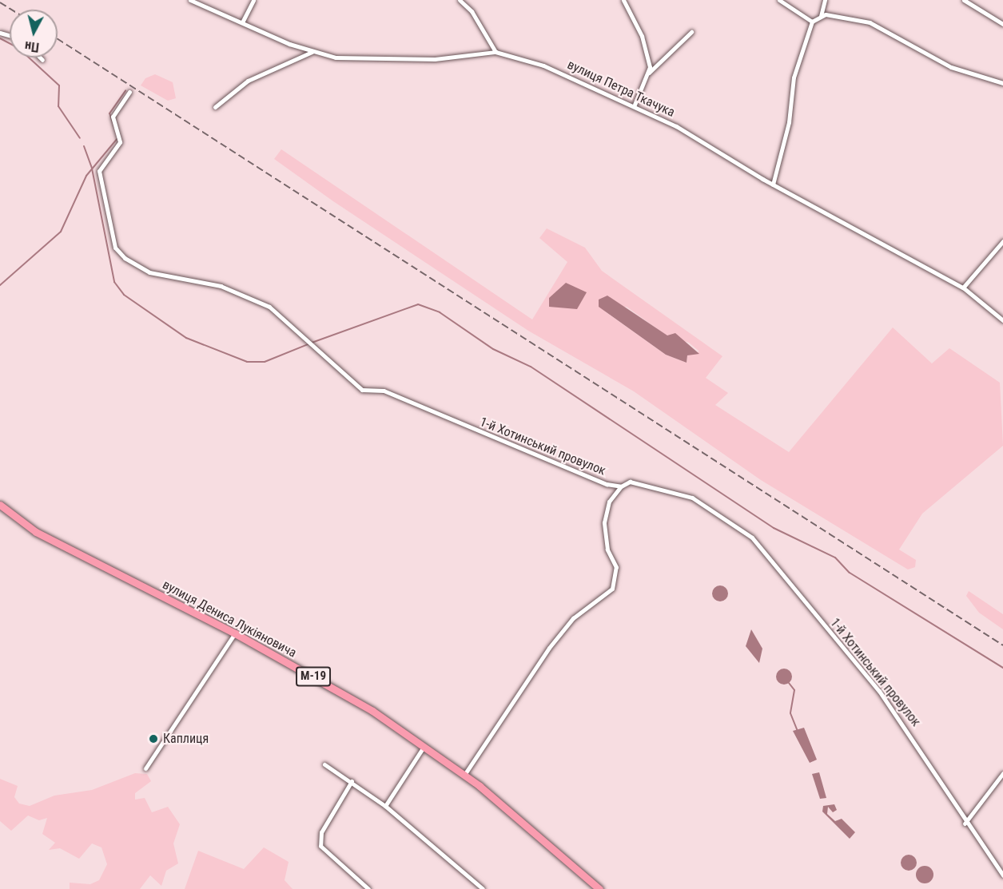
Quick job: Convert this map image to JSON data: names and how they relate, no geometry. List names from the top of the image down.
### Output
{
  "streets": {
    "highway": ["вулиця Дениса Лукіяновича", "М-19"],
    "street": ["вулиця Петра Ткачука", "1-й Хотинський провулок"]
  },
  "places": ["Каплиця"],
  "north": "bottom"
}
